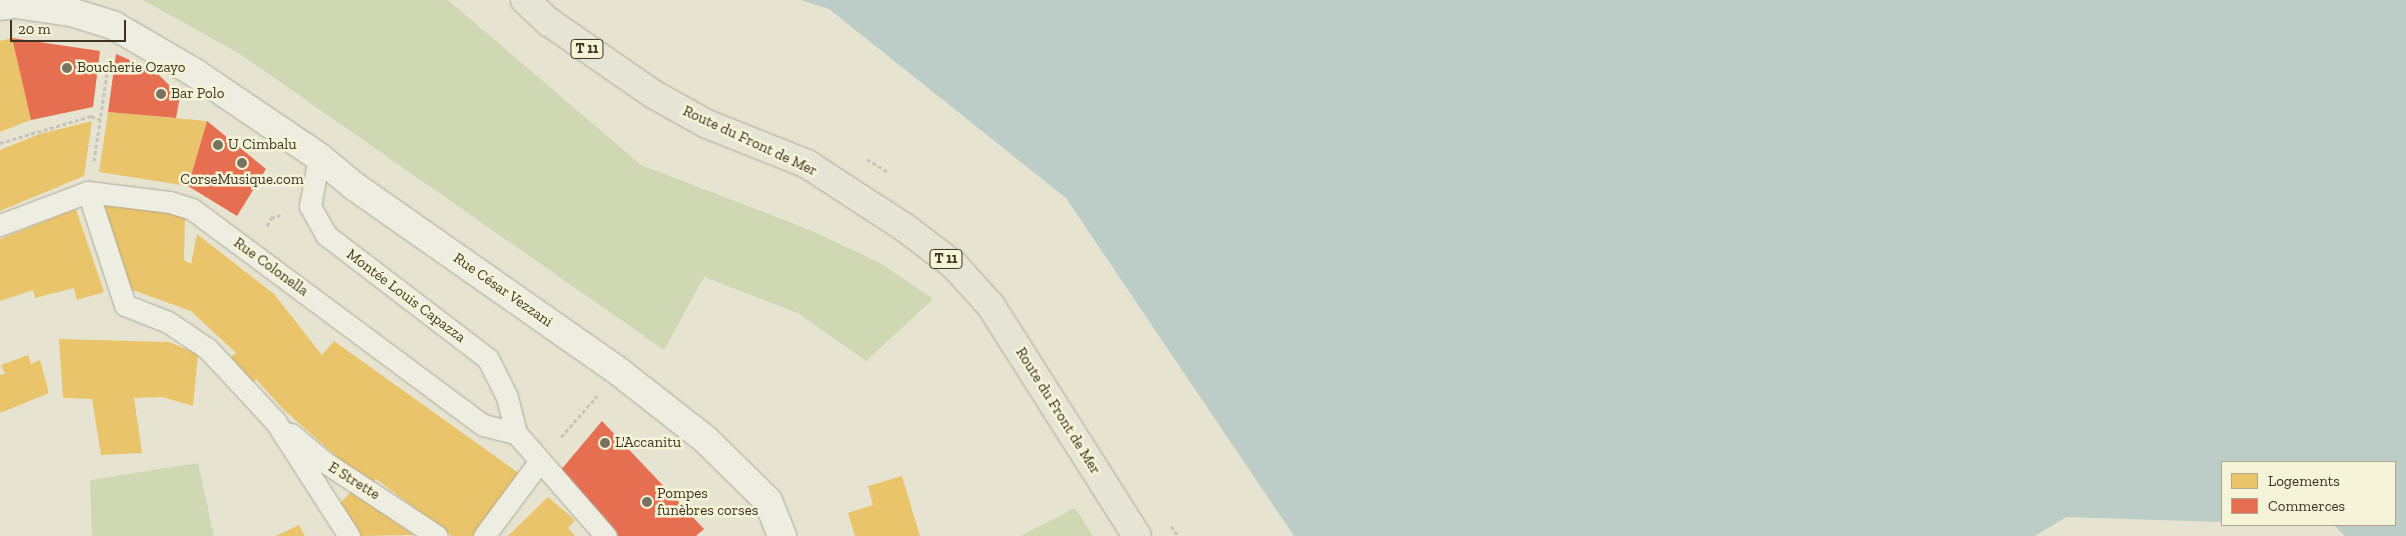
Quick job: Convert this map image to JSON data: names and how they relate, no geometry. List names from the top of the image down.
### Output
{
  "streets": {
    "main road": ["T 11", "Route du Front de Mer", "Rue César Vezzani"],
    "lane": ["Rue Colonella", "Montée Louis Capazza", "E Strette"]
  },
  "crossings": [
    ["Rue Colonella", "Montée Louis Capazza"],
    ["Rue César Vezzani", "Montée Louis Capazza"]
  ],
  "places": [
    "Boucherie Ozayo",
    "Bar Polo",
    "U Cimbalu",
    "CorseMusique.com",
    "L'Accanitu",
    "Pompes funèbres corses"
  ],
  "legend": ["Logements", "Commerces"],
  "scale_bar": "20 m"
}
